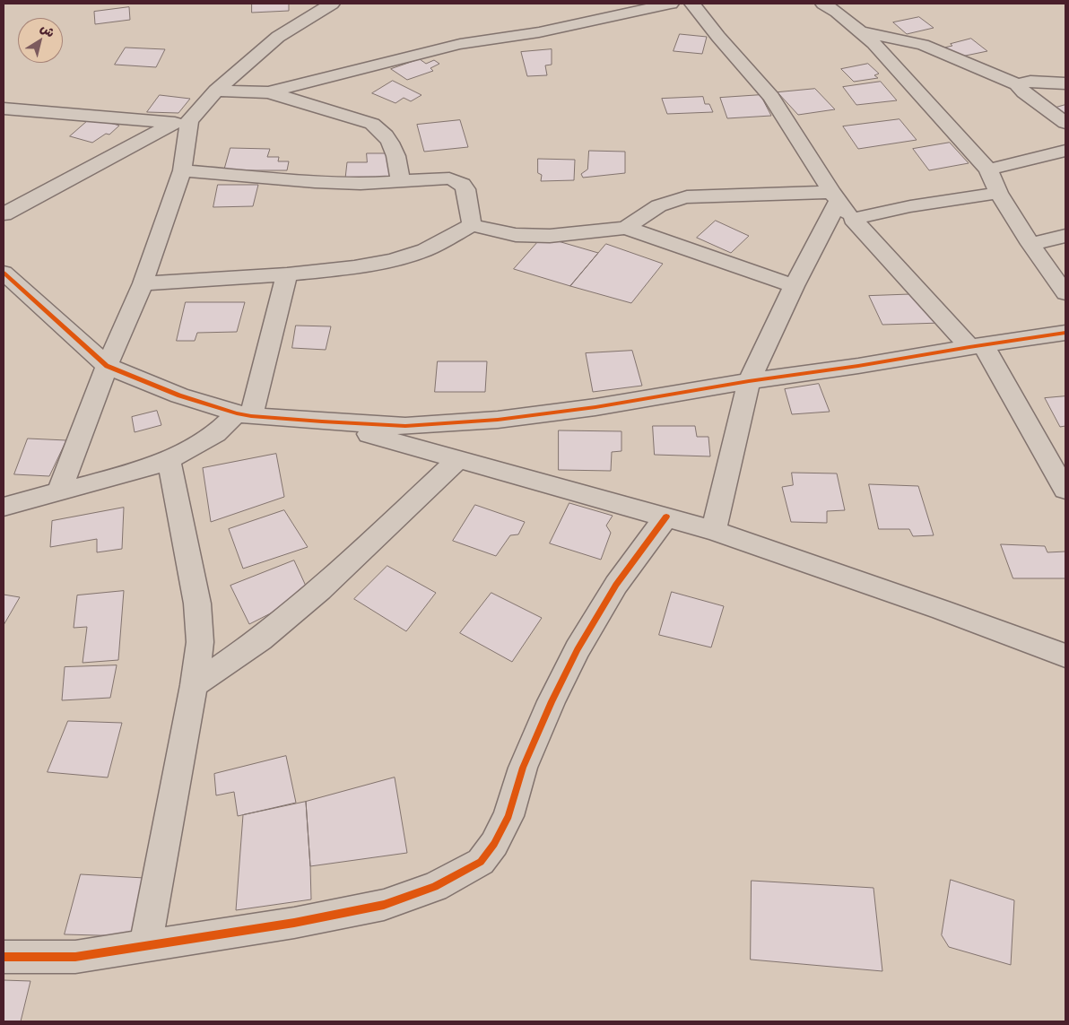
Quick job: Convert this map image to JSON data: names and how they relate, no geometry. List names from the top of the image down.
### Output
{
  "north": "top right"
}
